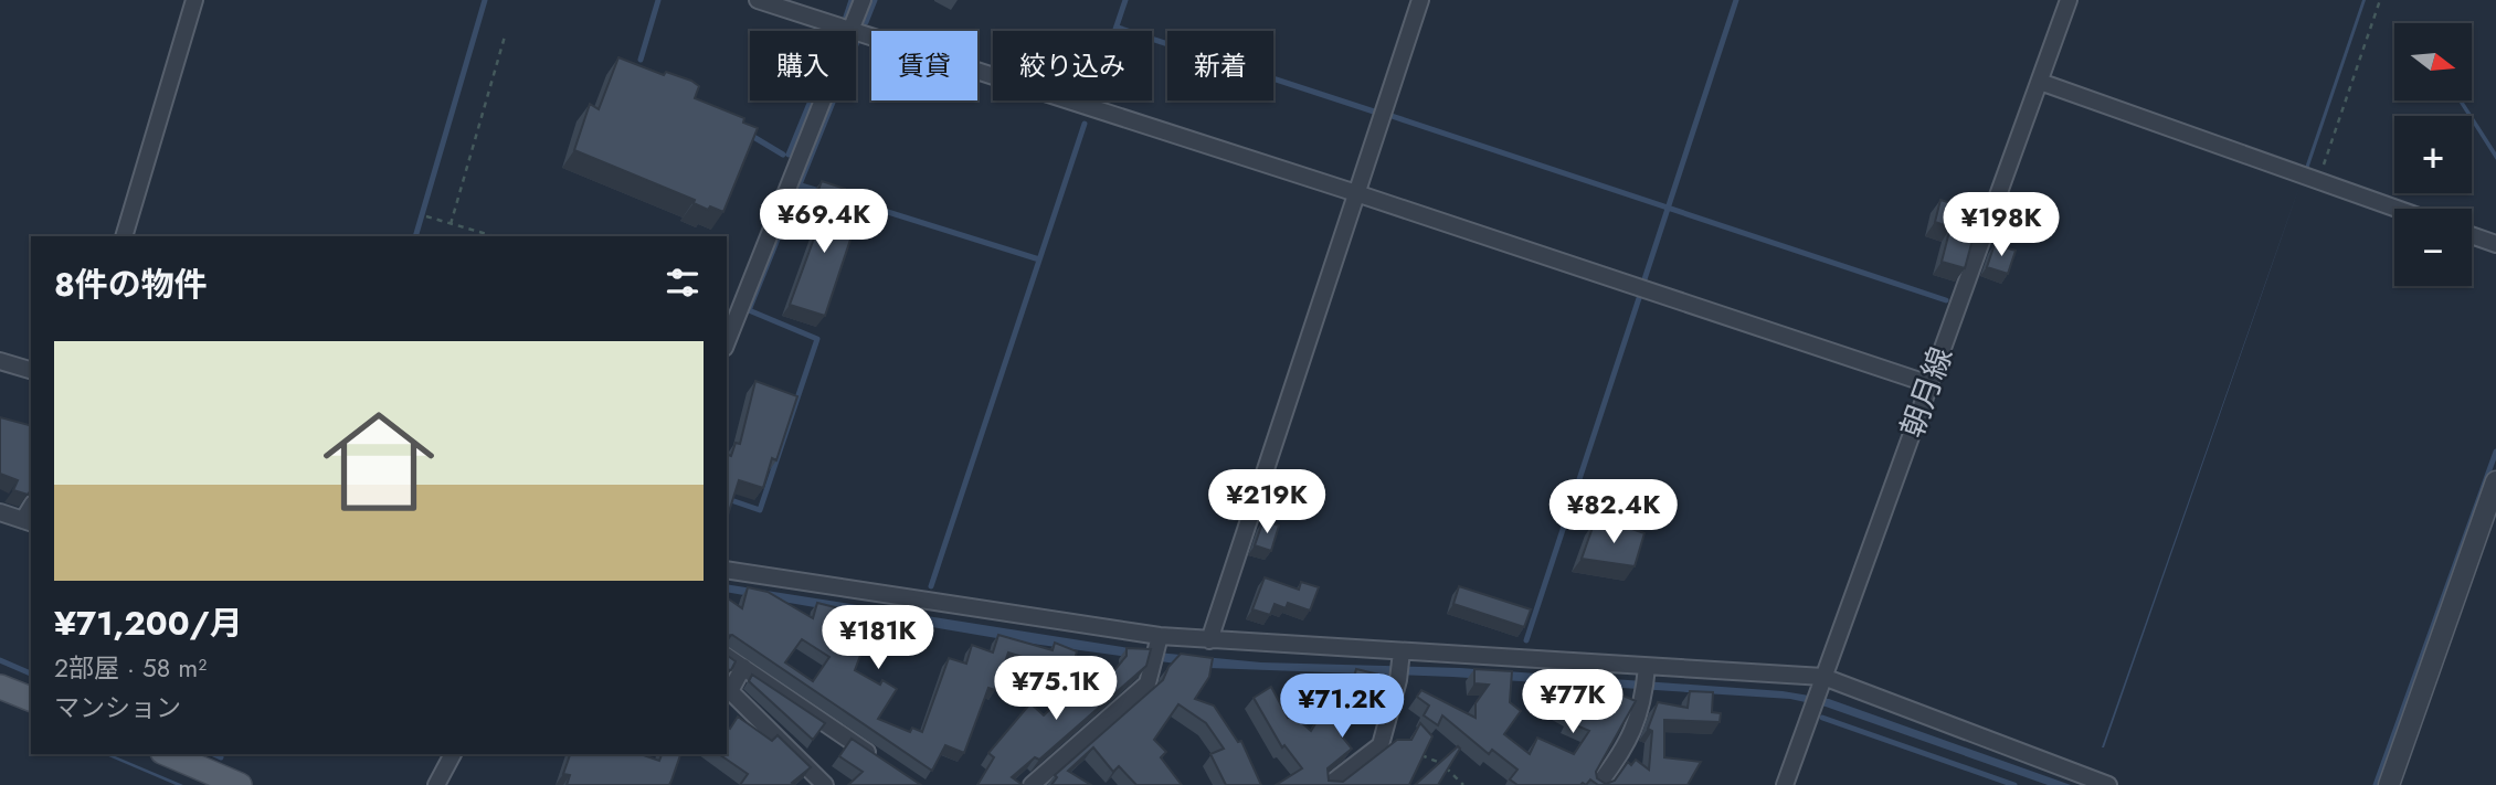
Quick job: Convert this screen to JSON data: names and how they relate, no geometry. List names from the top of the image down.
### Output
{
  "streets": {
    "street": ["朝月線"]
  },
  "north": "right",
  "page": {
    "map_buttons": ["+", "−"],
    "chip": [
      "購入",
      "賃貸",
      "絞り込み",
      "新着"
    ],
    "price": [
      "¥69.4K",
      "¥198K",
      "¥219K",
      "¥82.4K",
      "¥181K",
      "¥75.1K",
      "¥77K",
      "¥71.2K"
    ],
    "heading": "8件の物件",
    "list": [
      {
        "name": "¥71,200/月",
        "note": "2部屋 · 58 m² · マンション"
      }
    ]
  }
}
